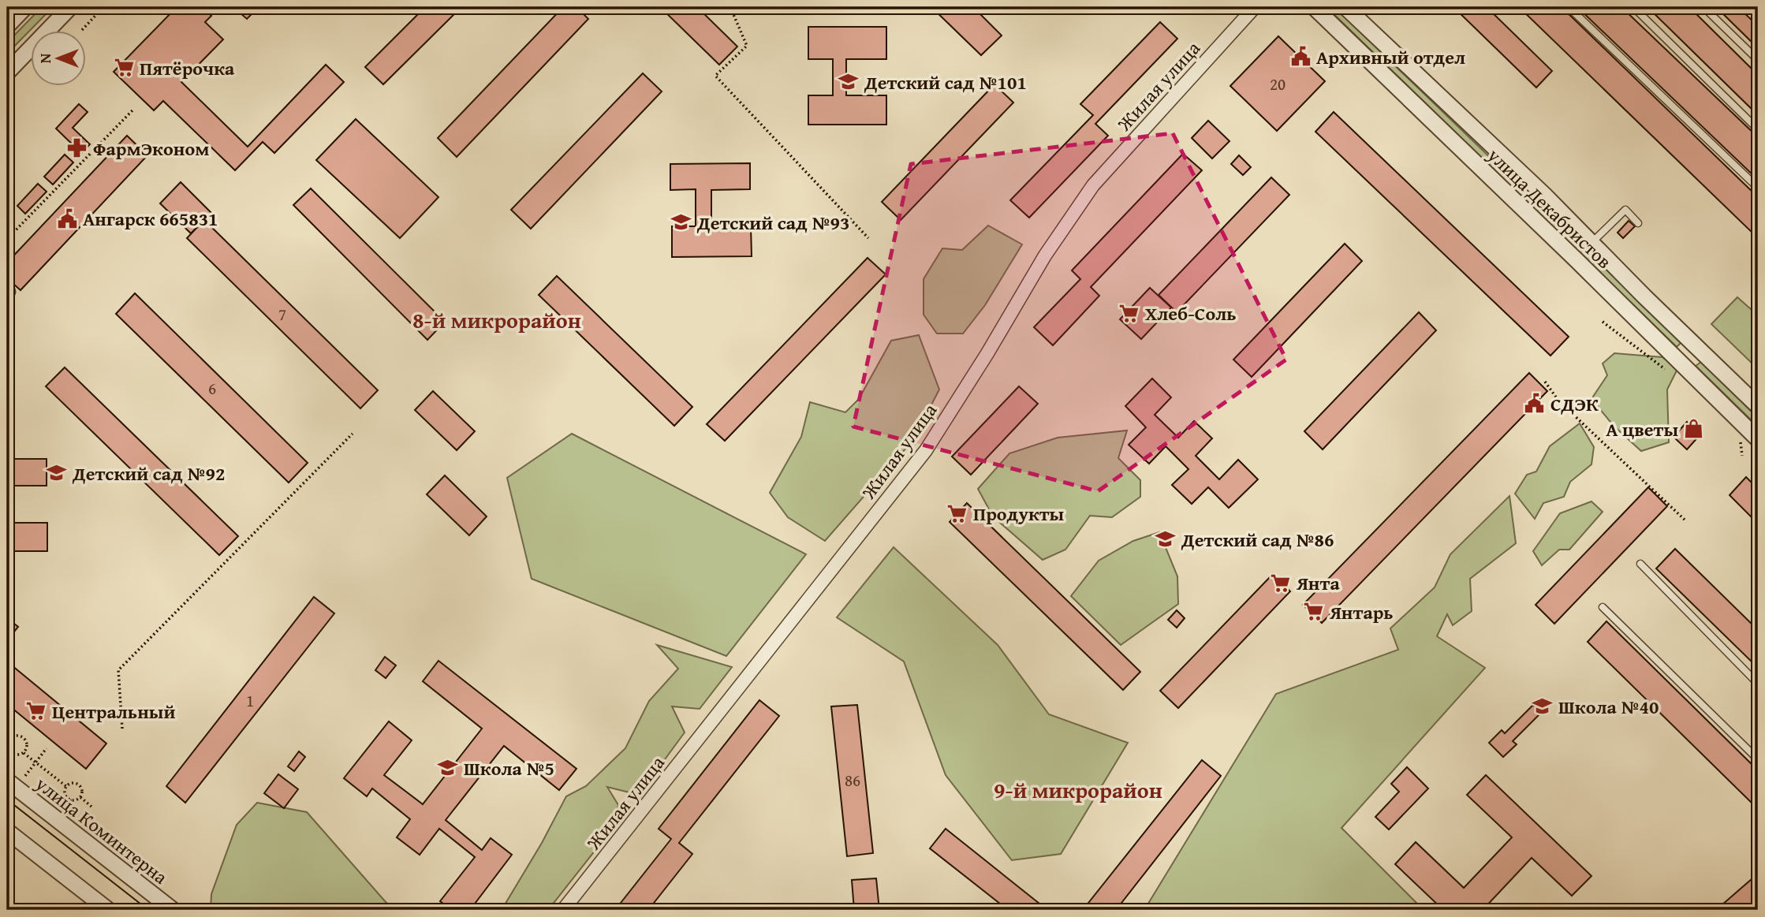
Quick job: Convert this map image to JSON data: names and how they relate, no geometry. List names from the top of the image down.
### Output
{
  "streets": {
    "street": ["Жилая улица", "улица Декабристов", "улица Коминтерна"]
  },
  "districts": ["8-й микрорайон", "9-й микрорайон"],
  "places": {
    "public building": ["Архивный отдел", "Ангарск 665831", "СДЭК"],
    "supermarket": [
      "Пятёрочка",
      "Хлеб-Соль",
      "Продукты",
      "Янта",
      "Янтарь",
      "Центральный"
    ],
    "school or university": [
      "Детский сад №101",
      "Детский сад №93",
      "Детский сад №92",
      "Детский сад №86",
      "Школа №40",
      "Школа №5"
    ],
    "pharmacy": ["ФармЭконом"],
    "shop": ["А цветы"]
  },
  "house_numbers": [
    "20",
    "7",
    "6",
    "1",
    "86"
  ],
  "north": "left"
}
